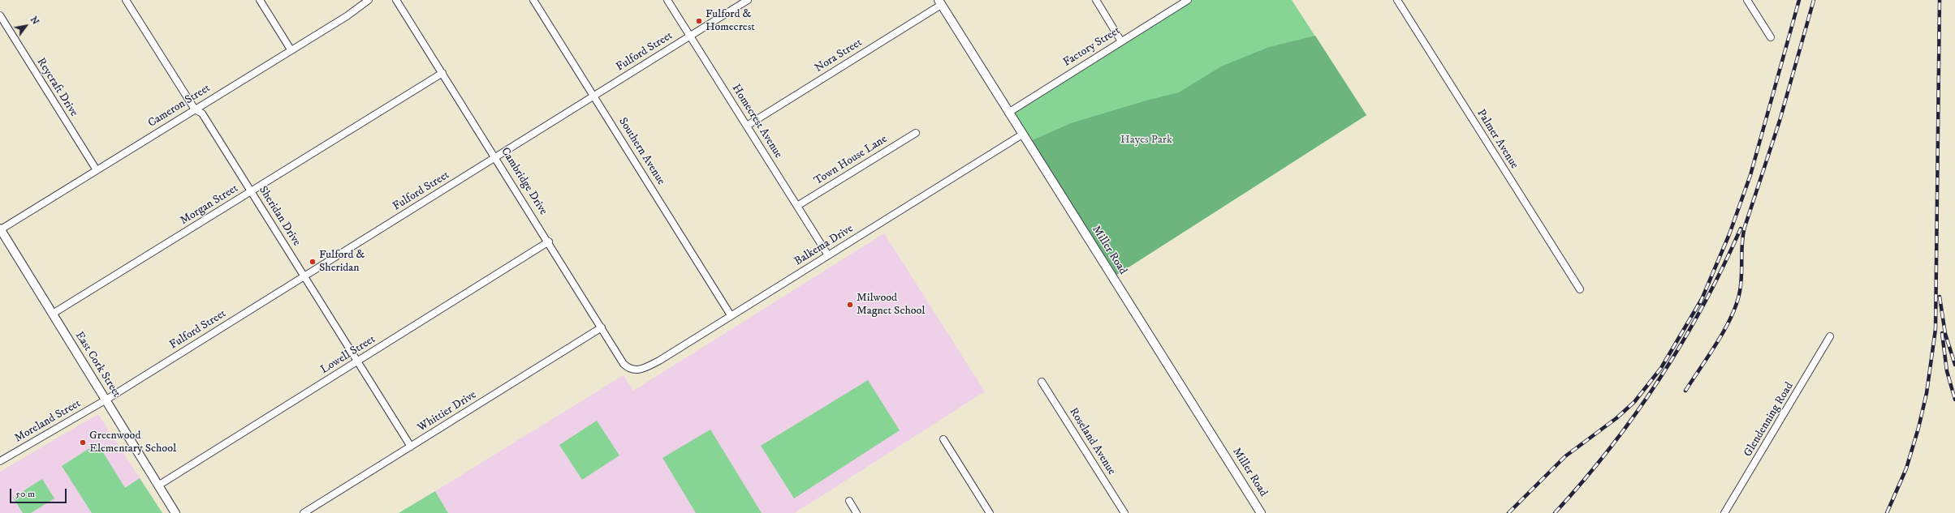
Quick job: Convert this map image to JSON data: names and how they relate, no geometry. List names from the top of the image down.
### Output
{
  "streets": {
    "street": [
      "Factory Street",
      "Fulford Street",
      "Nora Street",
      "Reycraft Drive",
      "Cameron Street",
      "Homecrest Avenue",
      "Palmer Avenue",
      "Southern Avenue",
      "Town House Lane",
      "Cambridge Drive",
      "Morgan Street",
      "Sheridan Drive",
      "Balkema Drive",
      "Miller Road",
      "Lowell Street",
      "East Cork Street",
      "Whittier Drive",
      "Glendenning Road",
      "Moreland Street",
      "Roseland Avenue"
    ]
  },
  "crossings": [
    ["Factory Street", "Miller Road"],
    ["Fulford Street", "Homecrest Avenue"],
    ["Fulford Street", "Southern Avenue"],
    ["Fulford Street", "Cambridge Drive"],
    ["Fulford Street", "Sheridan Drive"],
    ["Fulford Street", "East Cork Street"],
    ["Fulford Street", "Moreland Street"],
    ["Nora Street", "Homecrest Avenue"],
    ["Nora Street", "Miller Road"],
    ["Reycraft Drive", "Cameron Street"],
    ["Cameron Street", "Sheridan Drive"],
    ["Cameron Street", "East Cork Street"],
    ["Homecrest Avenue", "Town House Lane"],
    ["Homecrest Avenue", "Balkema Drive"],
    ["Southern Avenue", "Balkema Drive"],
    ["Cambridge Drive", "Morgan Street"],
    ["Cambridge Drive", "Balkema Drive"],
    ["Cambridge Drive", "Lowell Street"],
    ["Cambridge Drive", "Whittier Drive"],
    ["Morgan Street", "Sheridan Drive"],
    ["Morgan Street", "East Cork Street"],
    ["Sheridan Drive", "Lowell Street"],
    ["Sheridan Drive", "Whittier Drive"],
    ["Balkema Drive", "Miller Road"],
    ["Lowell Street", "East Cork Street"],
    ["East Cork Street", "Moreland Street"]
  ],
  "parks": ["Hayes Park"],
  "places": [
    "Fulford & Homecrest",
    "Fulford & Sheridan",
    "Milwood Magnet School",
    "Greenwood Elementary School"
  ],
  "scale_bar": "50 m",
  "north": "top right"
}
